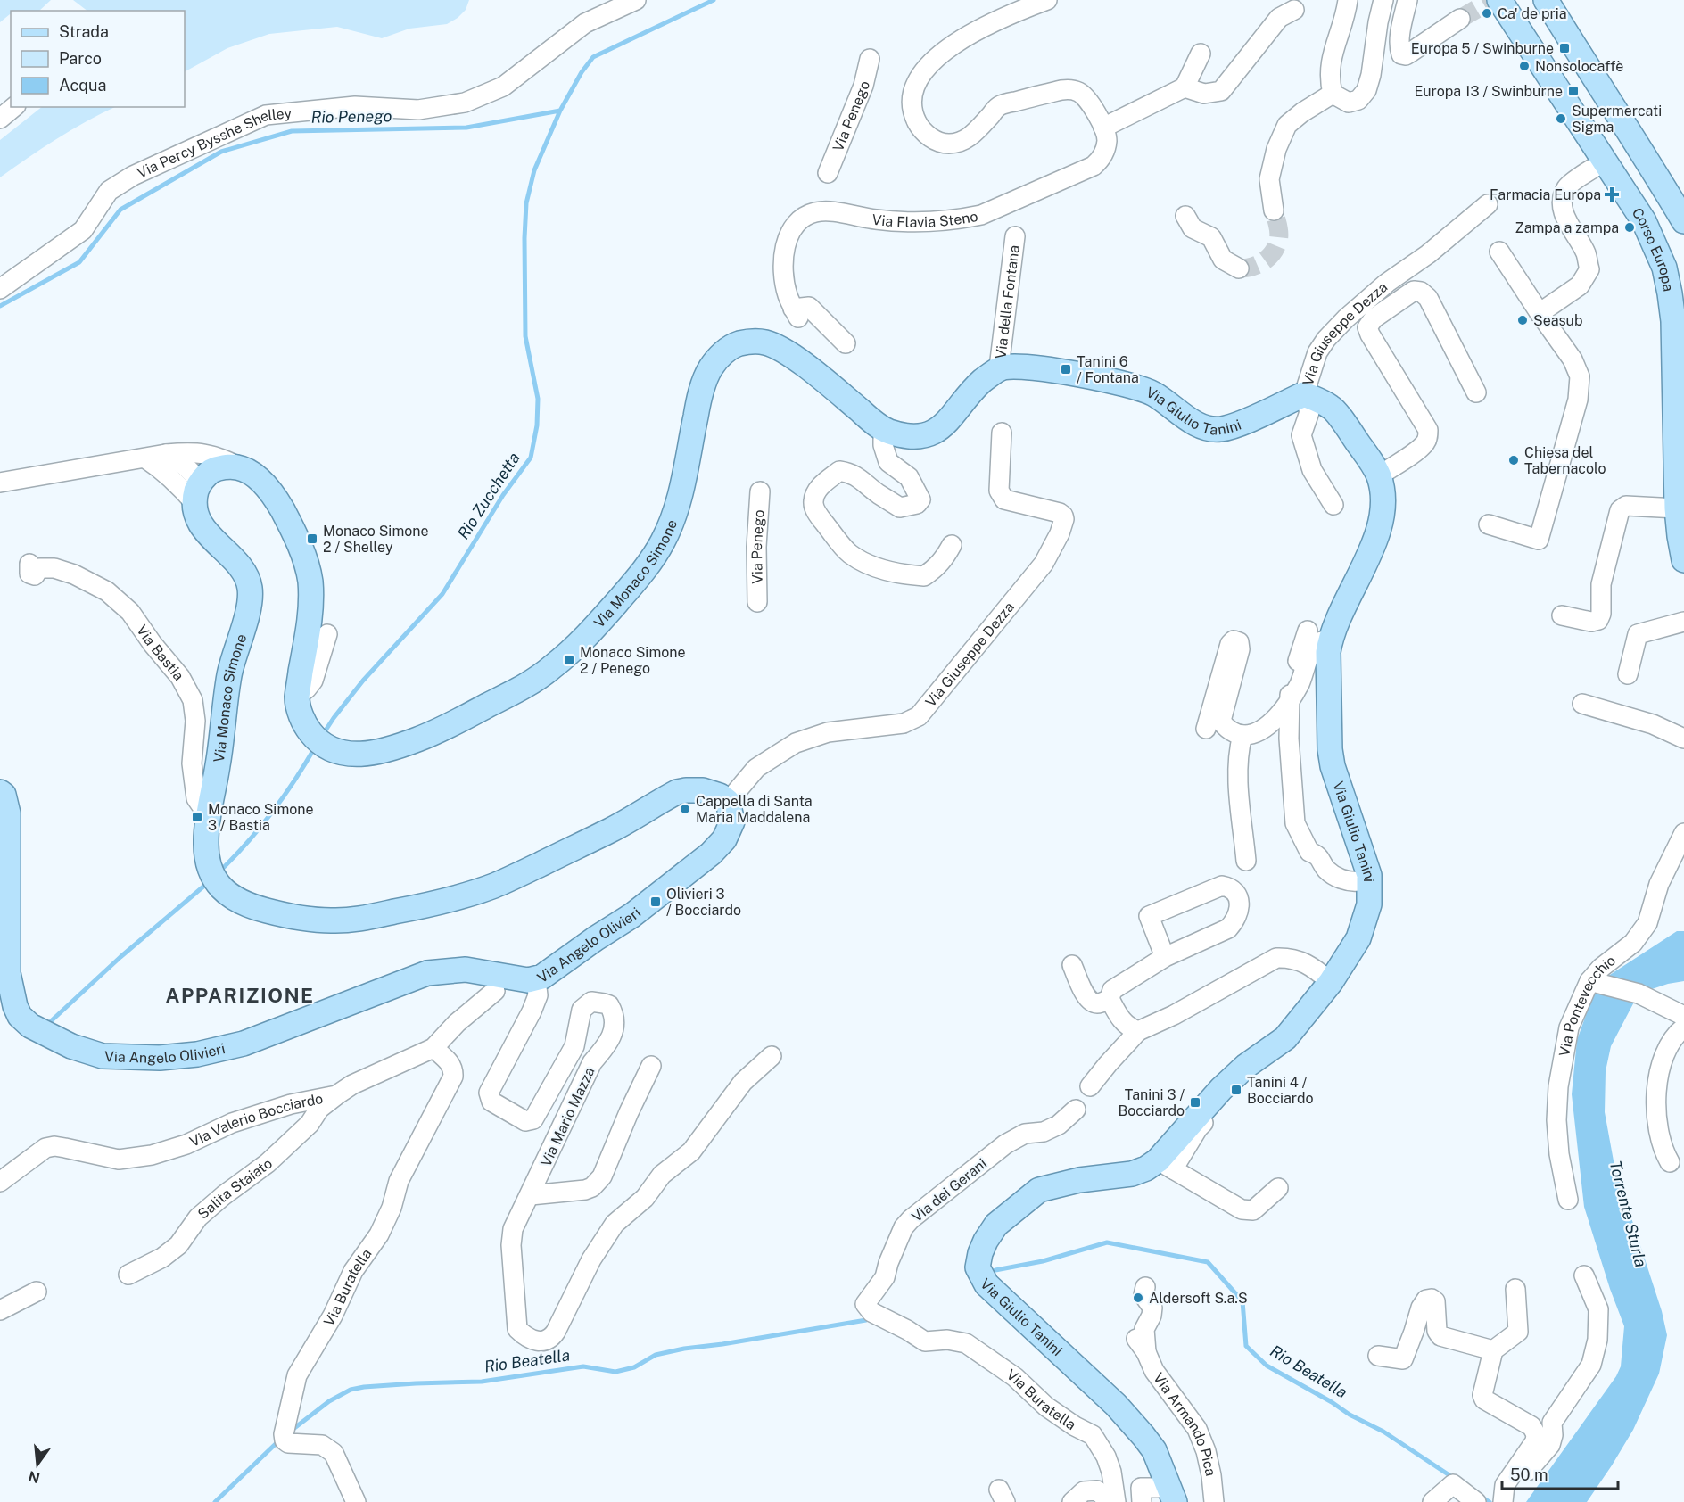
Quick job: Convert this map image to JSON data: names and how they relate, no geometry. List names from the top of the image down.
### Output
{
  "streets": {
    "main road": [
      "Corso Europa",
      "Via Giulio Tanini",
      "Via Monaco Simone",
      "Via Angelo Olivieri"
    ],
    "street": [
      "Via Penego",
      "Via Percy Bysshe Shelley",
      "Via Flavia Steno",
      "Via della Fontana",
      "Via Giuseppe Dezza",
      "Via Bastia",
      "Via Pontevecchio",
      "Via Mario Mazza",
      "Via Valerio Bocciardo",
      "Salita Staiato",
      "Via dei Gerani",
      "Via Buratella",
      "Via Armando Pica"
    ]
  },
  "crossings": [
    ["Via della Fontana", "Via Giulio Tanini"],
    ["Via della Fontana", "Via Monaco Simone"],
    ["Via Giuseppe Dezza", "Via Giulio Tanini"],
    ["Via Giuseppe Dezza", "Via Angelo Olivieri"],
    ["Via Giulio Tanini", "Via Monaco Simone"],
    ["Via Monaco Simone", "Via Bastia"],
    ["Via Angelo Olivieri", "Via Mario Mazza"],
    ["Via Valerio Bocciardo", "Salita Staiato"],
    ["Via Valerio Bocciardo", "Via Buratella"],
    ["Via dei Gerani", "Via Buratella"]
  ],
  "districts": ["APPARIZIONE"],
  "water": [
    "Rio Penego",
    "Rio Zucchetta",
    "Torrente Sturla",
    "Rio Beatella"
  ],
  "places": {
    "other": [
      "Ca' de pria",
      "Nonsolocaffè",
      "Supermercati Sigma",
      "Zampa a zampa",
      "Seasub",
      "Chiesa del Tabernacolo",
      "Cappella di Santa Maria Maddalena",
      "Aldersoft S.a.S"
    ],
    "transit": [
      "Europa 5 / Swinburne",
      "Europa 13 / Swinburne",
      "Tanini 6 / Fontana",
      "Monaco Simone 2 / Shelley",
      "Monaco Simone 2 / Penego",
      "Monaco Simone 3 / Bastia",
      "Olivieri 3 / Bocciardo",
      "Tanini 4 / Bocciardo",
      "Tanini 3 / Bocciardo"
    ],
    "health": ["Farmacia Europa"]
  },
  "legend": ["Strada", "Parco", "Acqua"],
  "scale_bar": "50 m",
  "north": "bottom"
}
